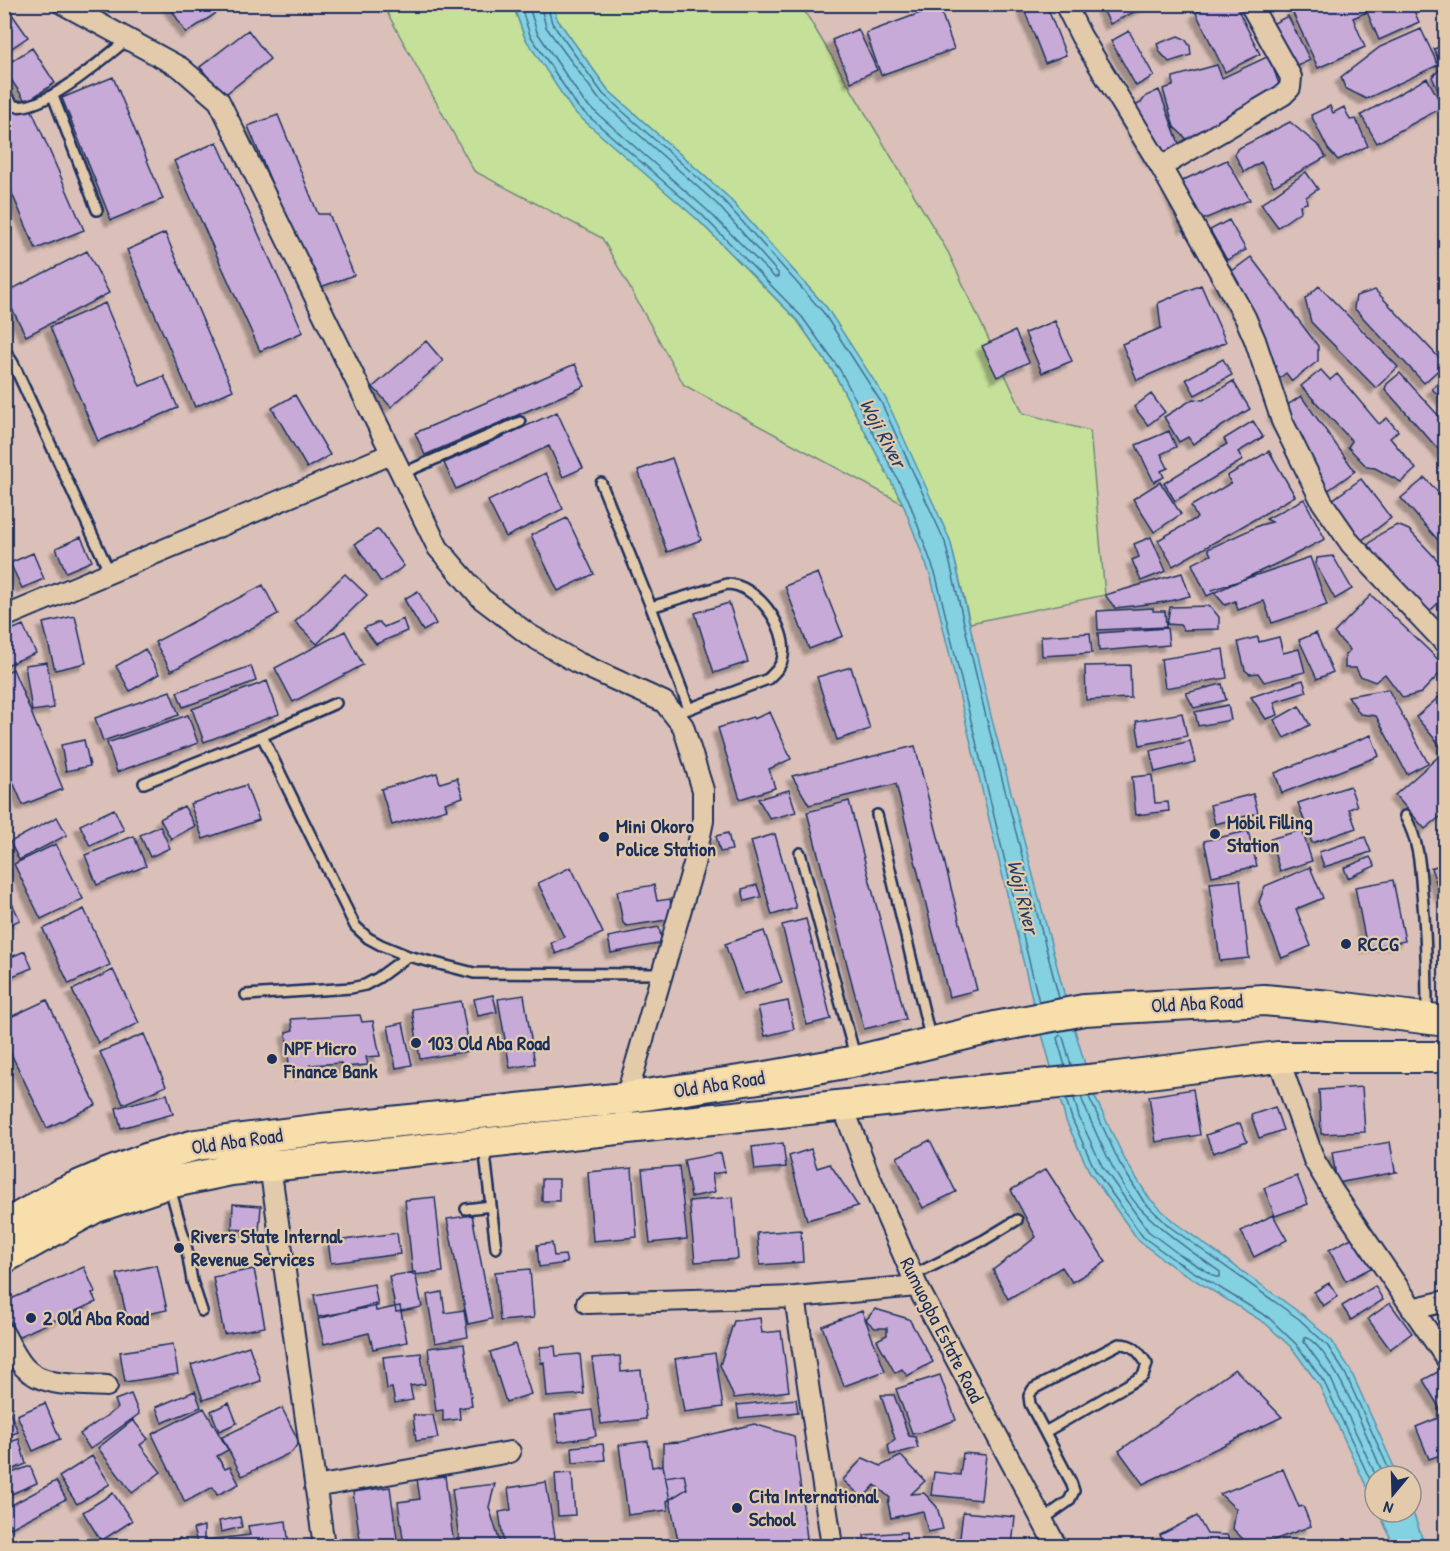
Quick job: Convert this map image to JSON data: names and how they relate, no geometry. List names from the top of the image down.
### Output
{
  "streets": {
    "main road": ["Old Aba Road"],
    "street": ["Rumuogba Estate Road"]
  },
  "crossings": [
    ["Old Aba Road", "Rumuogba Estate Road"]
  ],
  "water": ["Woji River"],
  "places": [
    "Mobil Filling Station",
    "Mini Okoro Police Station",
    "RCCG",
    "103 Old Aba Road",
    "NPF Micro Finance Bank",
    "Rivers State Internal Revenue Services",
    "2 Old Aba Road",
    "Cita International School"
  ],
  "north": "bottom"
}
